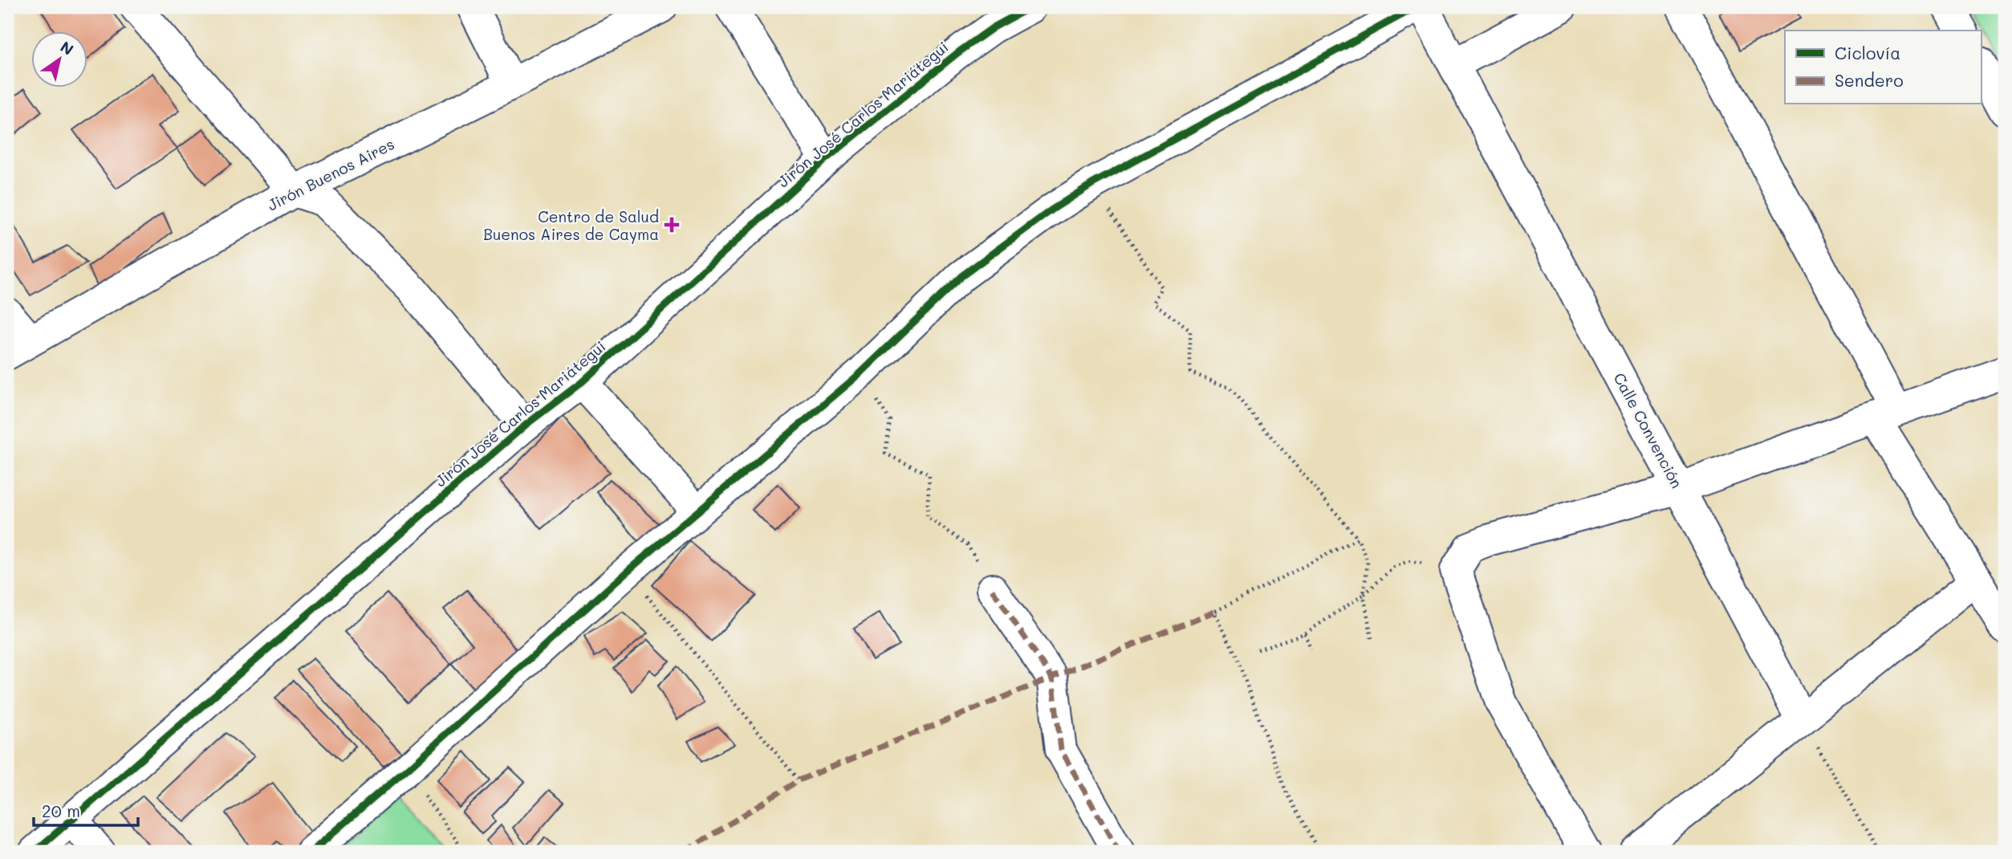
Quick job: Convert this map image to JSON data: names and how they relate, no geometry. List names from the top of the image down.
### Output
{
  "streets": {
    "street": ["Jirón José Carlos Mariátegui", "Jirón Buenos Aires", "Calle Convención"]
  },
  "places": {
    "health": ["Centro de Salud Buenos Aires de Cayma"]
  },
  "legend": ["Ciclovía", "Sendero"],
  "scale_bar": "20 m",
  "north": "top right"
}
